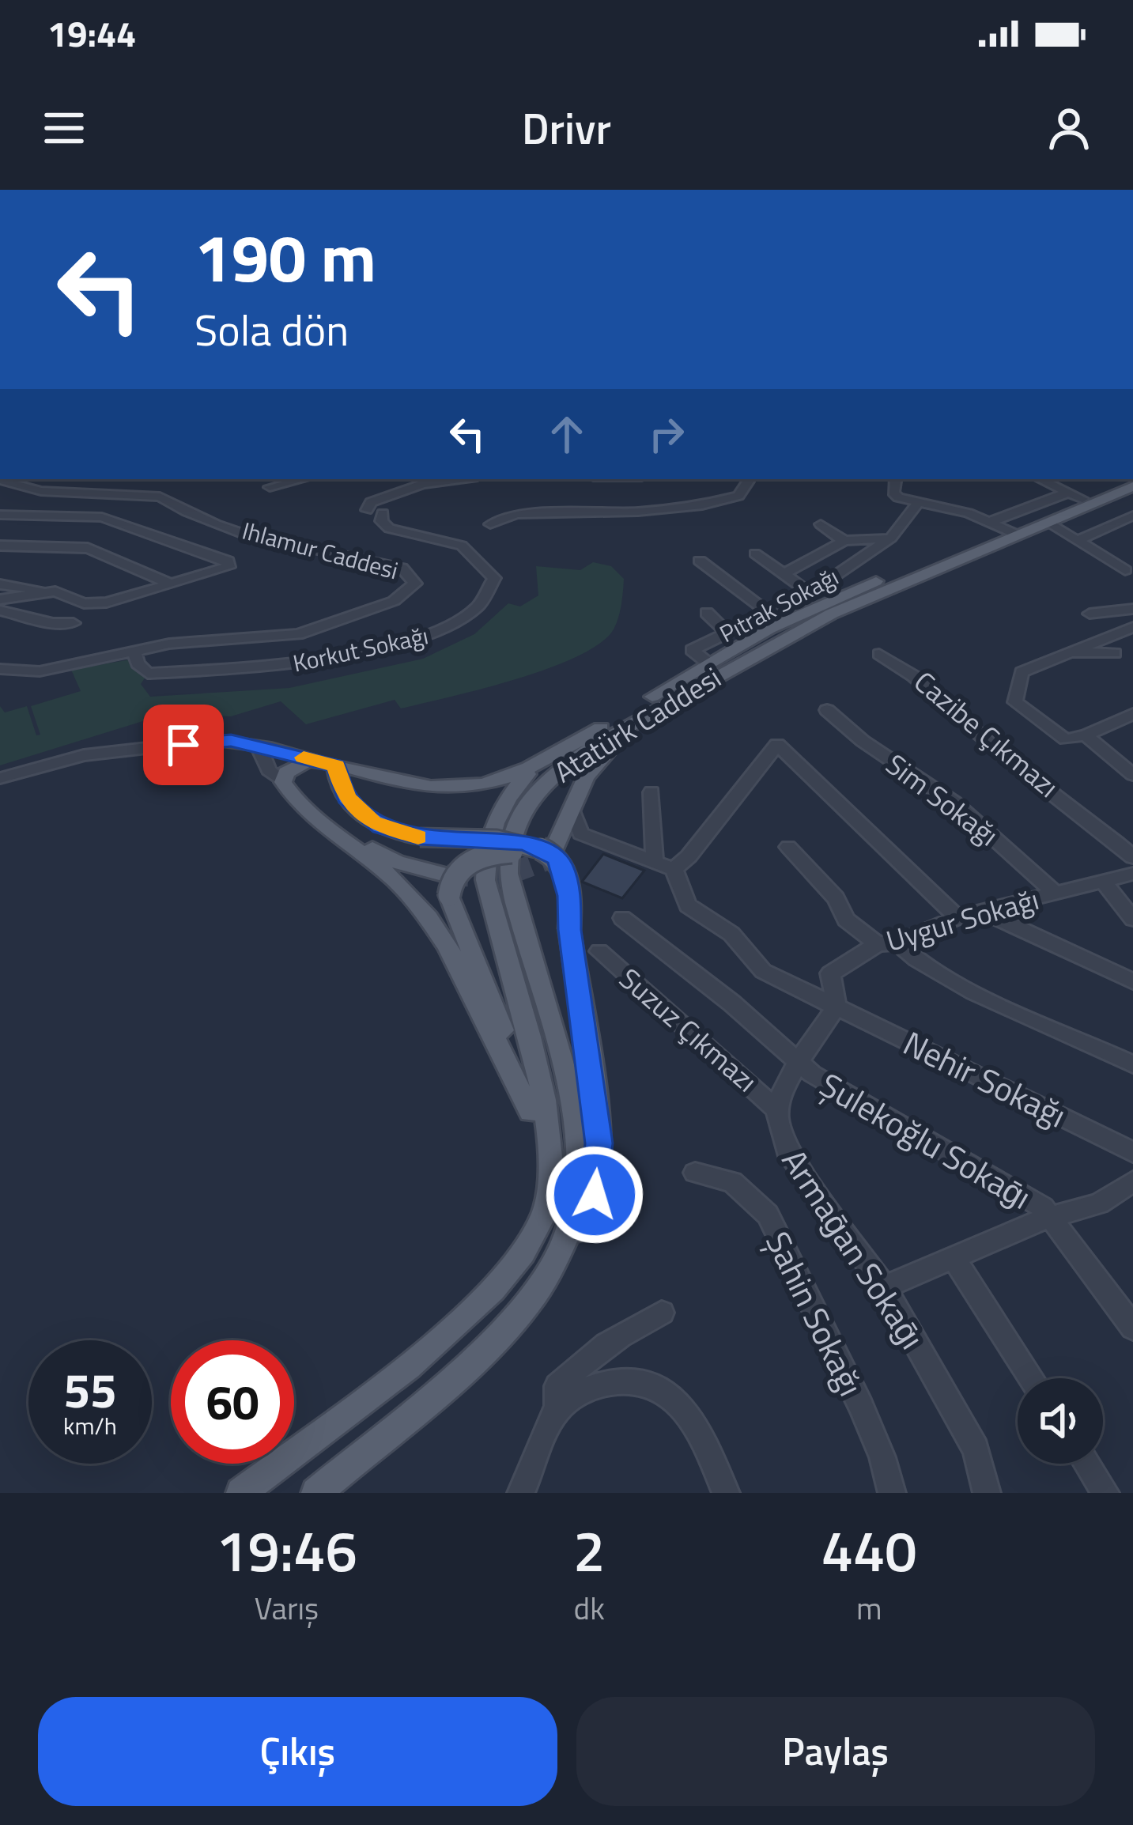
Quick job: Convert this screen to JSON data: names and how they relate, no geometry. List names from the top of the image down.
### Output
{
  "streets": {
    "main road": ["Atatürk Caddesi"],
    "street": [
      "Ihlamur Caddesi",
      "Pıtrak Sokağı",
      "Korkut Sokağı",
      "Cazibe Çıkmazı",
      "Sim Sokağı",
      "Uygur Sokağı",
      "Suzuz Çıkmazı",
      "Nehir Sokağı",
      "Şulekoğlu Sokaḡı",
      "Armaḡan Sokaḡı",
      "Şahin Sokağı"
    ]
  },
  "crossings": [
    ["Ihlamur Caddesi", "Korkut Sokağı"],
    ["Pıtrak Sokağı", "Atatürk Caddesi"],
    ["Sim Sokağı", "Uygur Sokağı"],
    ["Uygur Sokağı", "Nehir Sokağı"],
    ["Suzuz Çıkmazı", "Armaḡan Sokaḡı"]
  ],
  "page": {
    "status": "19:44",
    "header": "Drivr",
    "turn": ["190 m", "Sola dön"],
    "speed": "55 km/h",
    "limit": "60",
    "eta": [
      "19:46",
      "Varış",
      "2",
      "dk",
      "440",
      "m"
    ],
    "buttons": ["Çıkış", "Paylaş"]
  }
}
